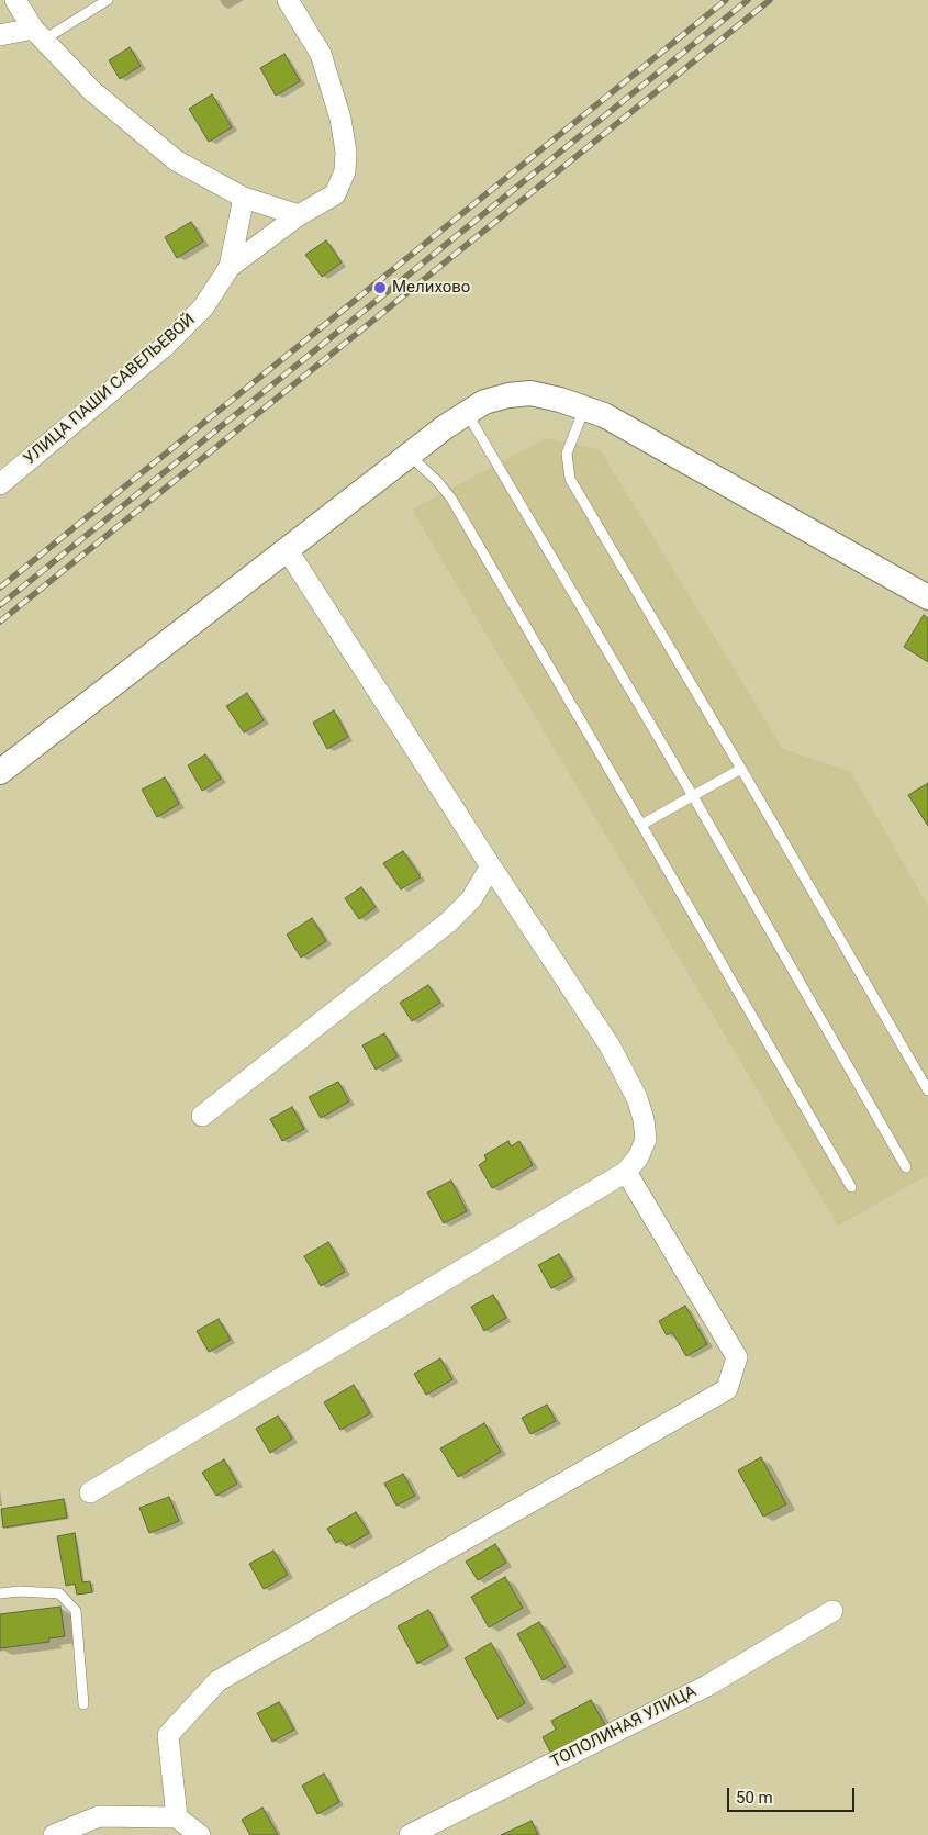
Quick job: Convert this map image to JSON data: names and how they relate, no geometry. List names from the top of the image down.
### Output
{
  "streets": {
    "street": ["УЛИЦА ПАШИ САВЕЛЬЕВОЙ", "ТОПОЛИНАЯ УЛИЦА"]
  },
  "places": ["Мелихово"],
  "scale_bar": "50 m"
}
